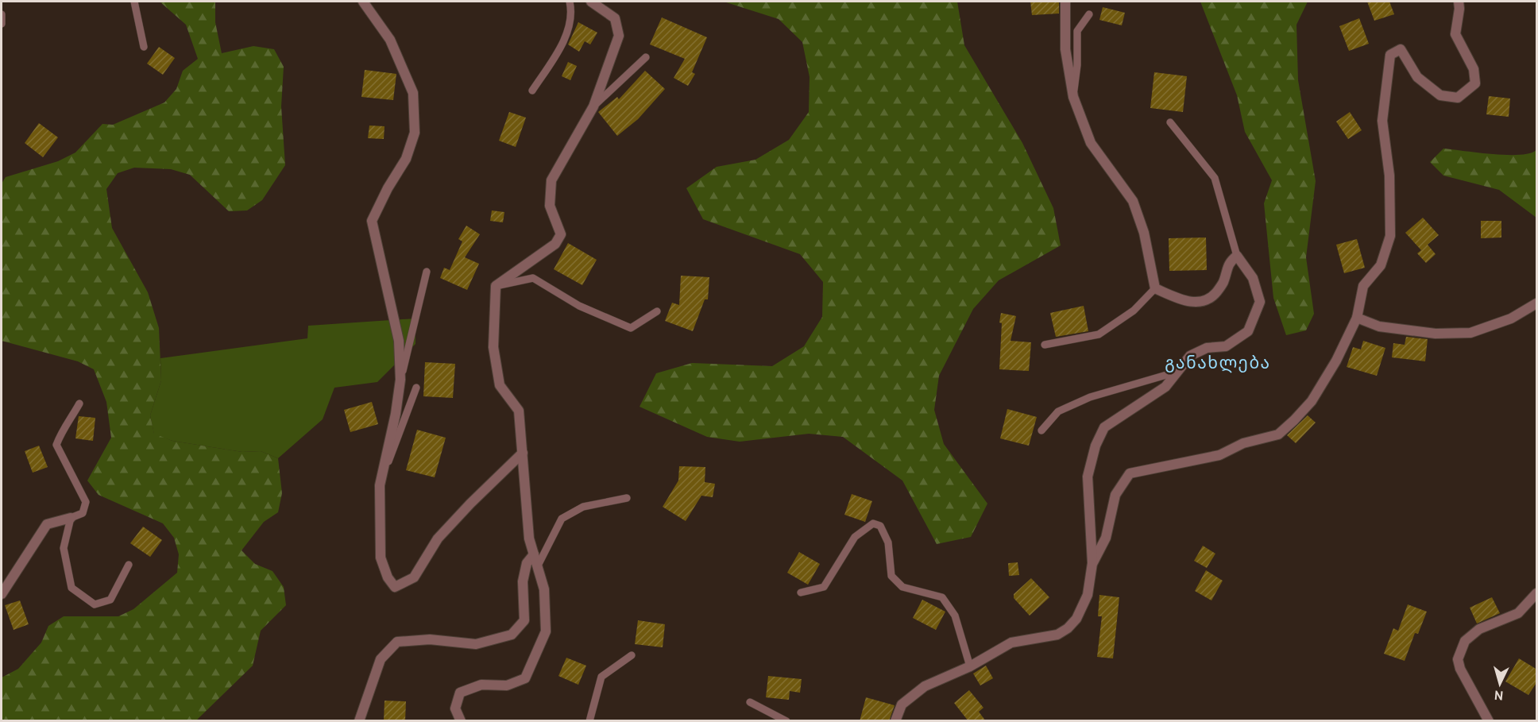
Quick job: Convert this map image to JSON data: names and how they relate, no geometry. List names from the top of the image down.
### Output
{
  "districts": ["განახლება"],
  "north": "bottom"
}
